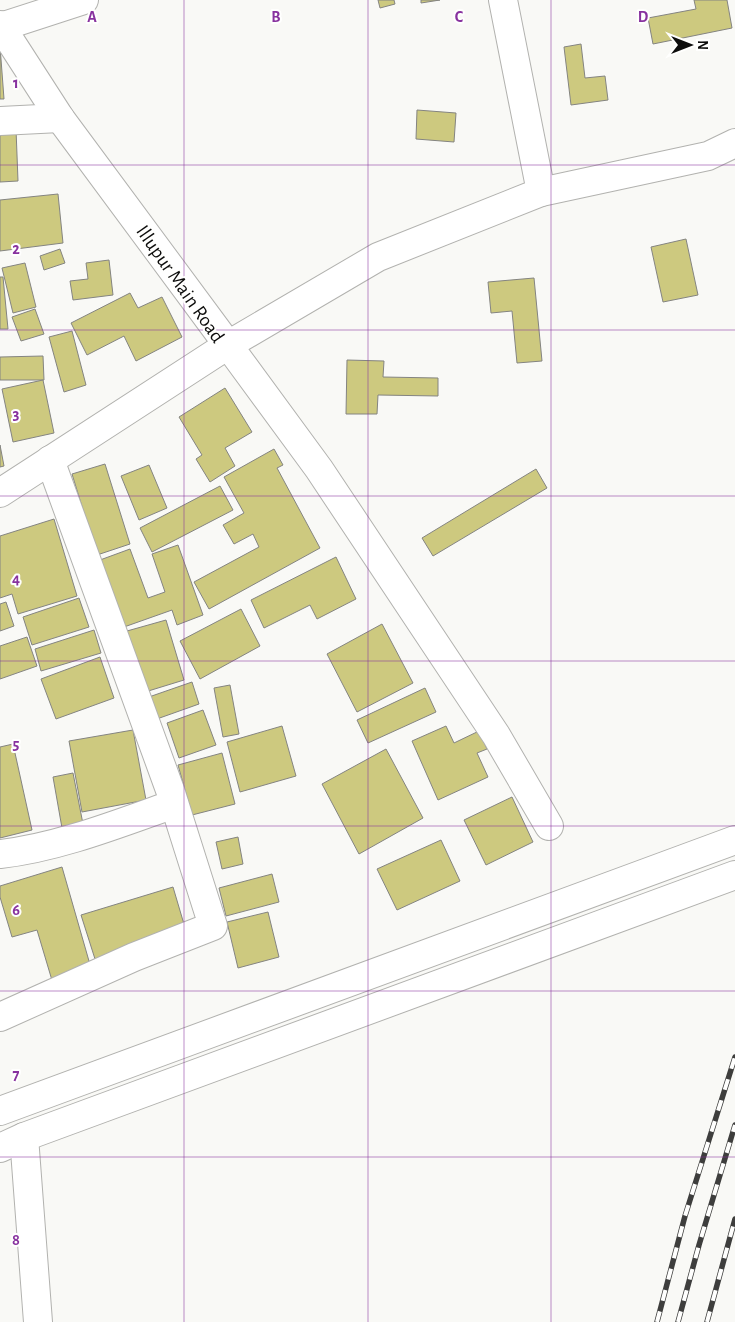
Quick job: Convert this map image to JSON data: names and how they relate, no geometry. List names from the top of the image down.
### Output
{
  "streets": {
    "street": ["Illupur Main Road"]
  },
  "north": "right",
  "grid": {
    "columns": [
      "A",
      "B",
      "C",
      "D"
    ],
    "rows": [
      "1",
      "2",
      "3",
      "4",
      "5",
      "6",
      "7",
      "8"
    ]
  }
}
